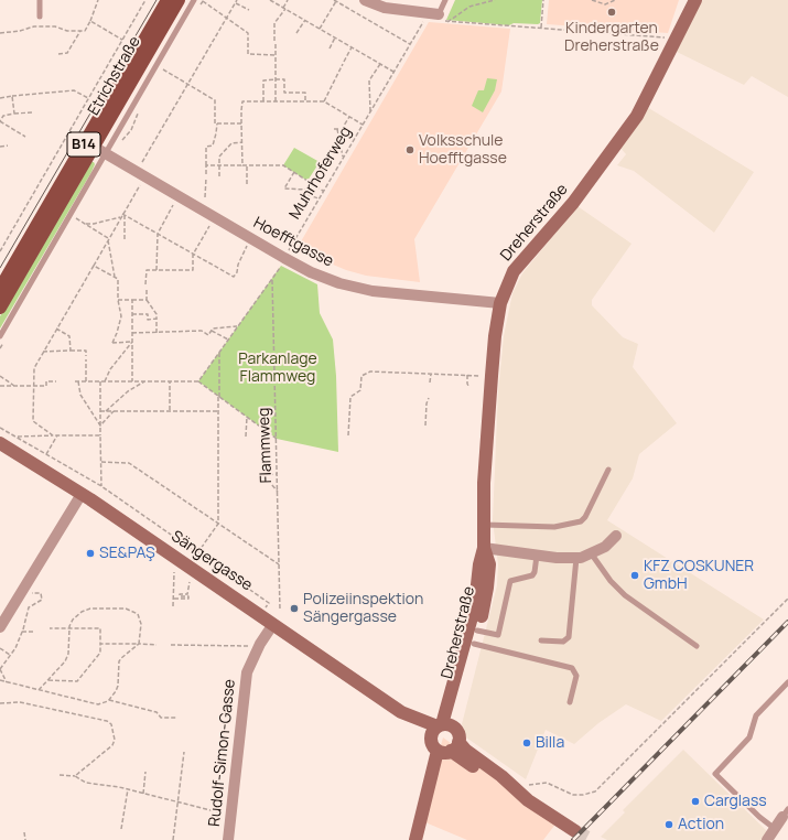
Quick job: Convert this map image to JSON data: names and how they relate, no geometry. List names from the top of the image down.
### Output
{
  "streets": {
    "main road": ["Etrichstraße", "B14"],
    "street": [
      "Dreherstraße",
      "Hoefftgasse",
      "Sängergasse",
      "Rudolf-Simon-Gasse"
    ],
    "path": ["Muhrhoferweg", "Flammweg"]
  },
  "crossings": [
    ["Etrichstraße", "Hoefftgasse"],
    ["Muhrhoferweg", "Hoefftgasse"],
    ["Muhrhoferweg", "Flammweg"],
    ["Dreherstraße", "Hoefftgasse"],
    ["Dreherstraße", "Sängergasse"],
    ["Sängergasse", "Rudolf-Simon-Gasse"]
  ],
  "parks": ["Parkanlage Flammweg"],
  "places": [
    "Kindergarten Dreherstraße",
    "Volksschule Hoefftgasse",
    "SE&PAŞ",
    "KFZ COSKUNER GmbH",
    "Polizeiinspektion Sängergasse",
    "Billa",
    "Carglass",
    "Action"
  ]
}
